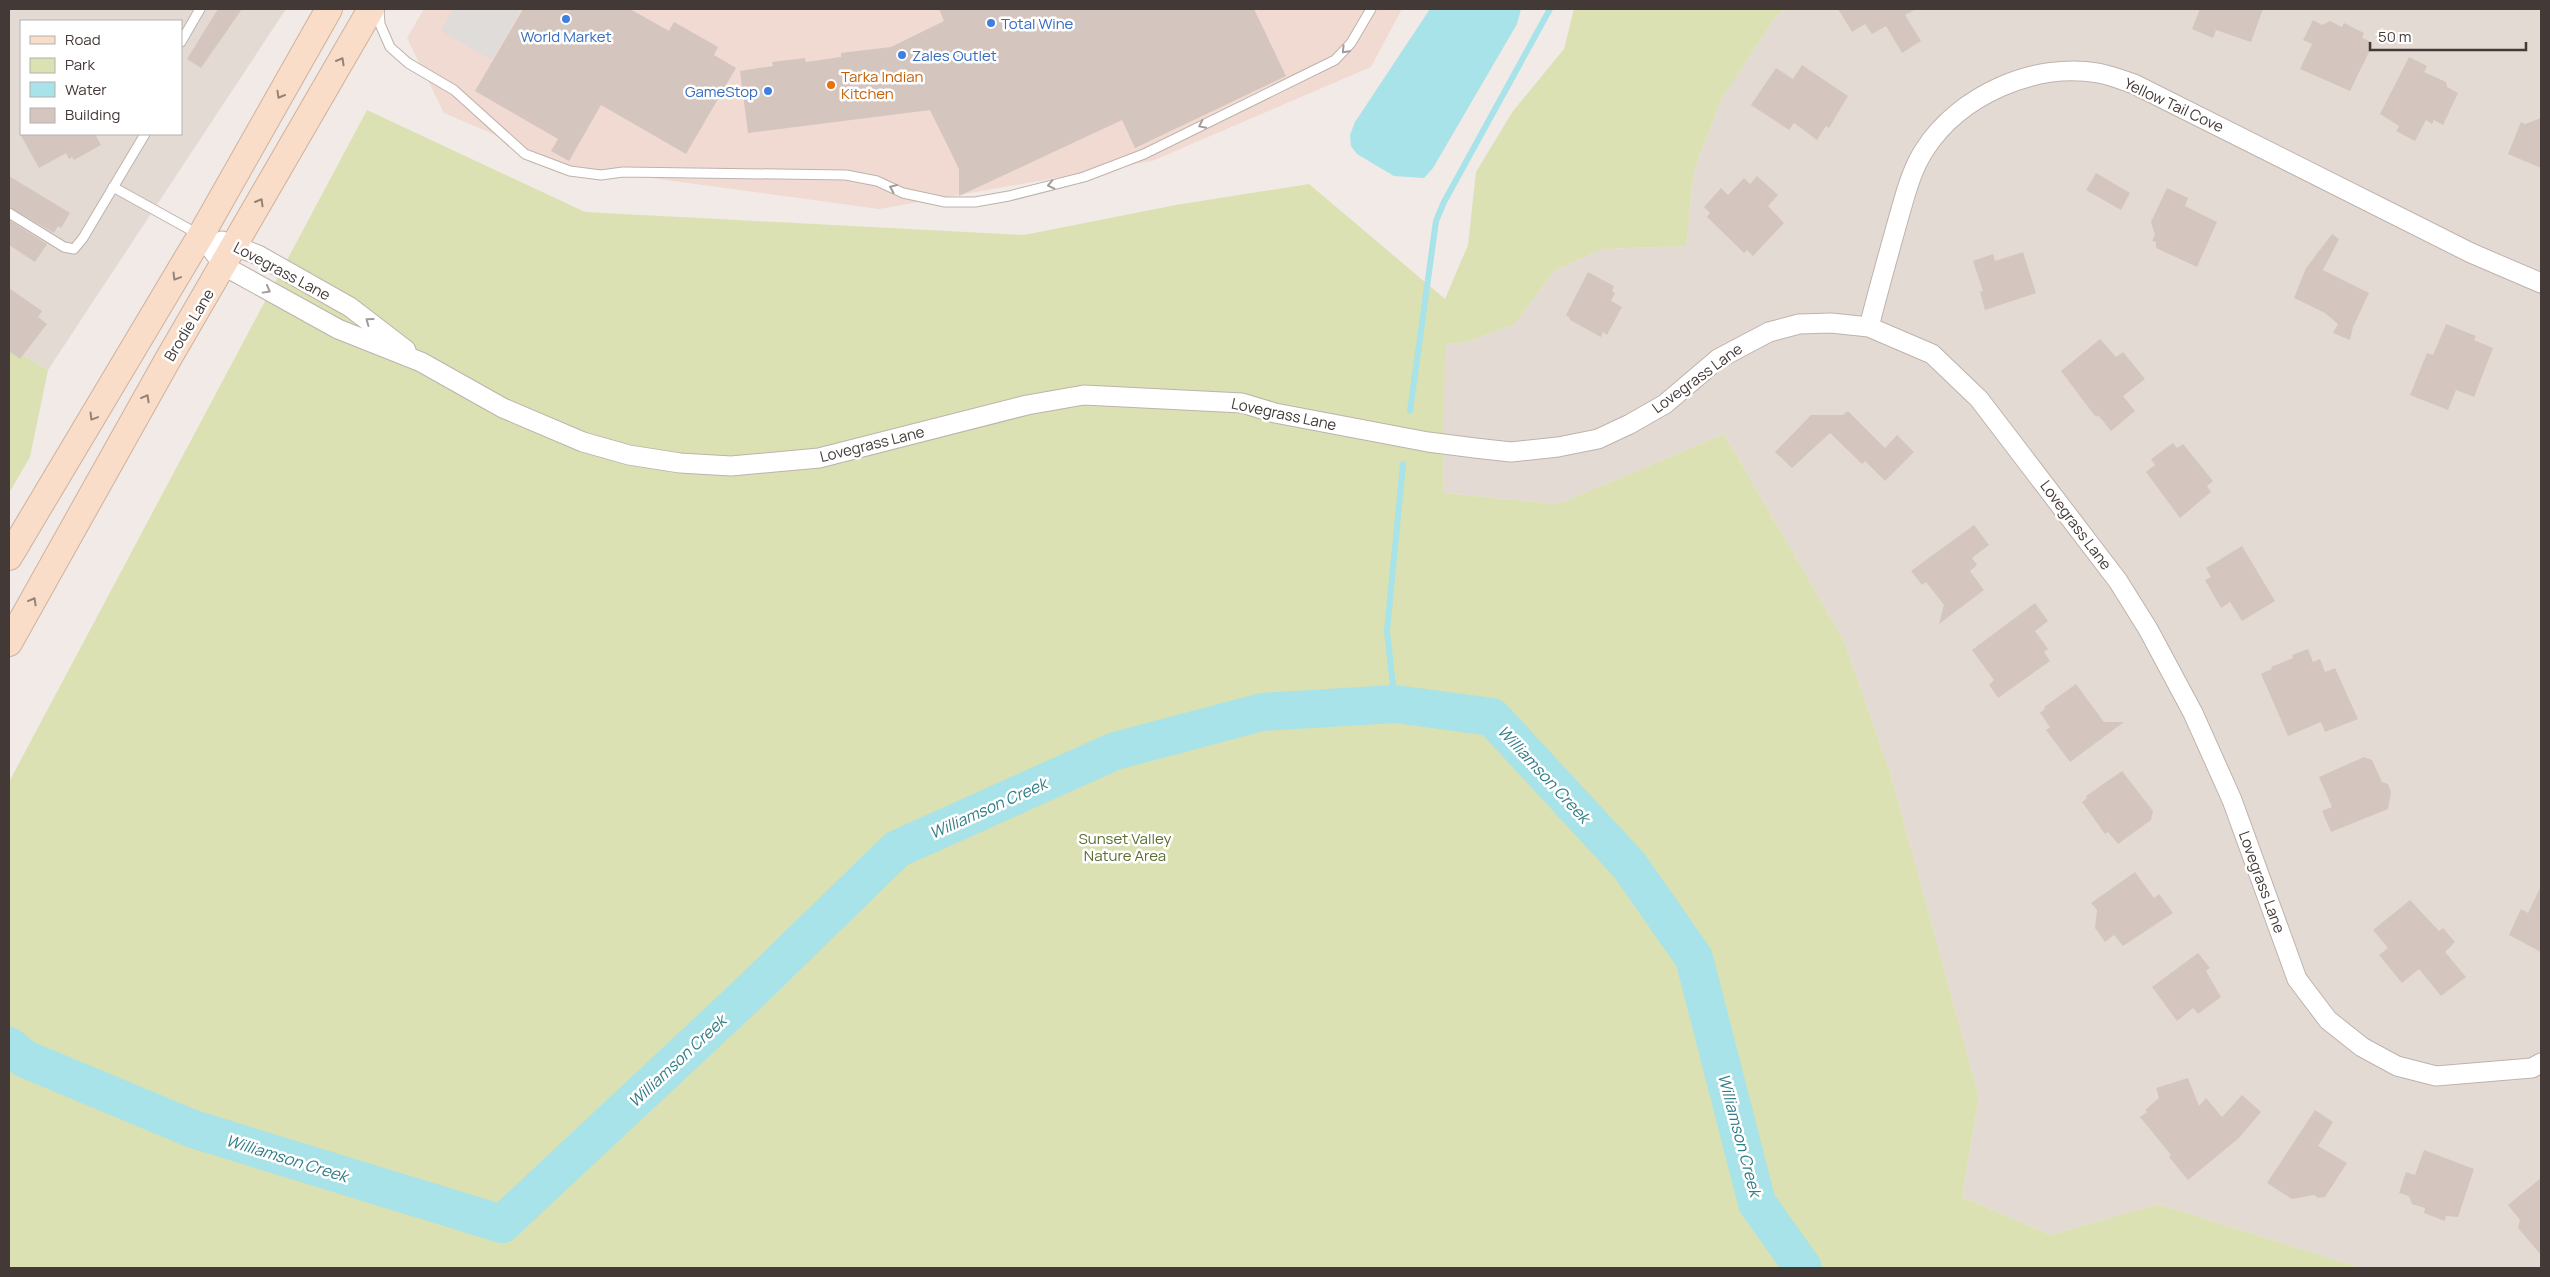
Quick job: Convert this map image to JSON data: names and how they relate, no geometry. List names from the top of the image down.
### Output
{
  "streets": {
    "main road": ["Brodie Lane"],
    "street": ["Yellow Tail Cove", "Lovegrass Lane"]
  },
  "crossings": [
    ["Yellow Tail Cove", "Lovegrass Lane"],
    ["Lovegrass Lane", "Brodie Lane"]
  ],
  "water": ["Williamson Creek"],
  "parks": ["Sunset Valley Nature Area"],
  "places": [
    "World Market",
    "Total Wine",
    "Zales Outlet",
    "Tarka Indian Kitchen",
    "GameStop"
  ],
  "legend": [
    "Road",
    "Park",
    "Water",
    "Building"
  ],
  "scale_bar": "50 m"
}
